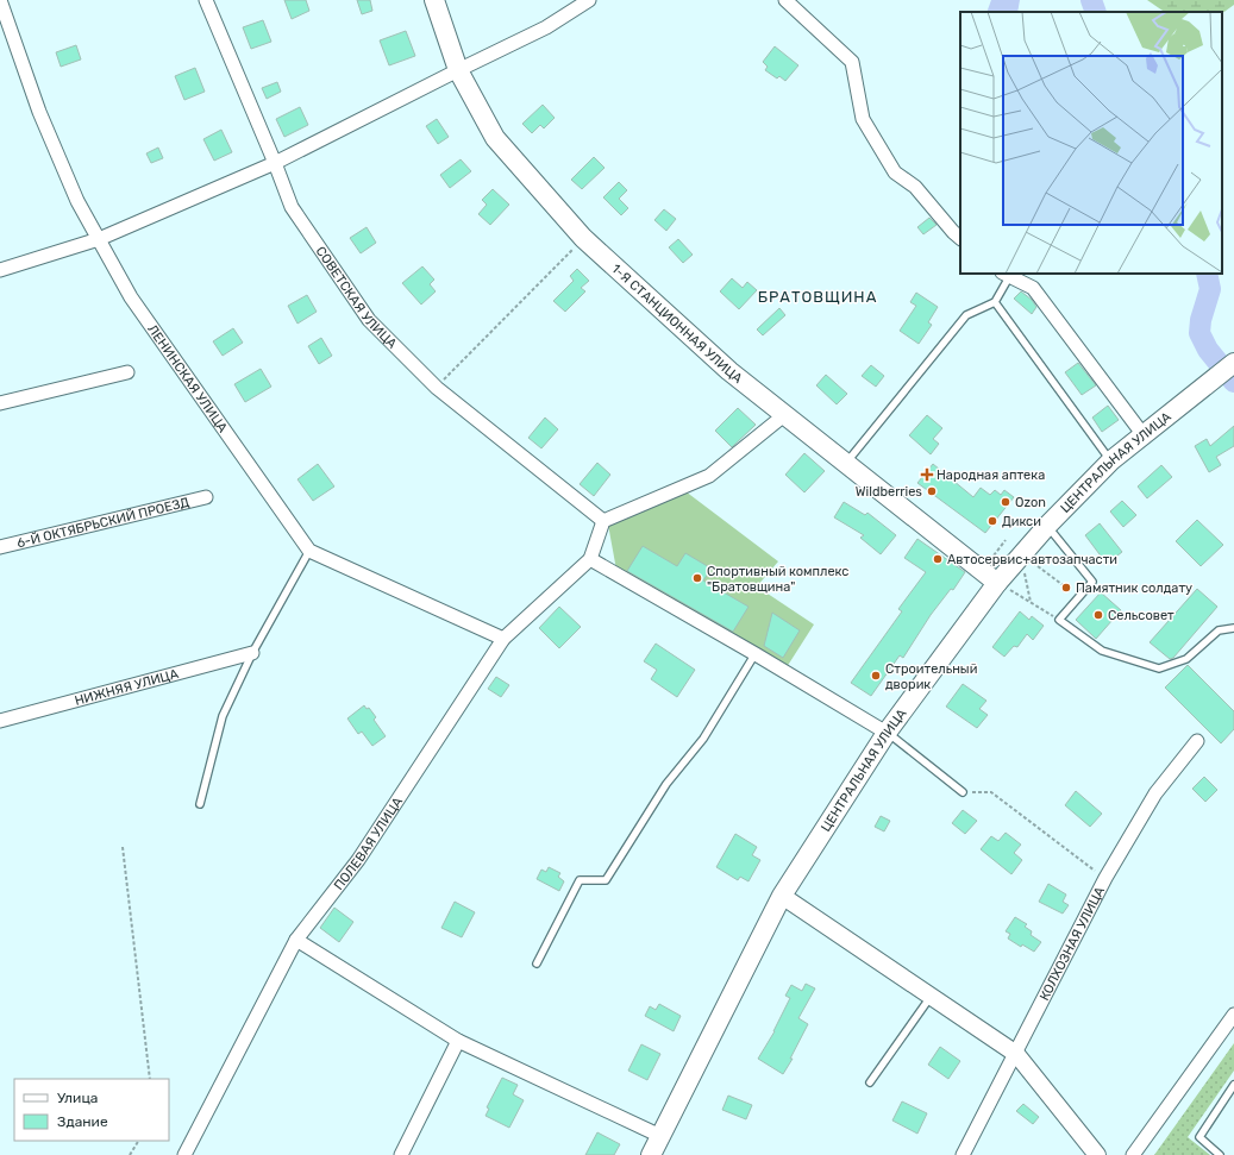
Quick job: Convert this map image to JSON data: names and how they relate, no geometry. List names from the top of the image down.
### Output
{
  "streets": {
    "main road": ["1-Я СТАНЦИОННАЯ УЛИЦА", "ЦЕНТРАЛЬНАЯ УЛИЦА"],
    "street": [
      "СОВЕТСКАЯ УЛИЦА",
      "ЛЕНИНСКАЯ УЛИЦА",
      "6-Й ОКТЯБРЬСКИЙ ПРОЕЗД",
      "НИЖНЯЯ УЛИЦА",
      "ПОЛЕВАЯ УЛИЦА",
      "КОЛХОЗНАЯ УЛИЦА"
    ]
  },
  "crossings": [
    ["1-Я СТАНЦИОННАЯ УЛИЦА", "ЦЕНТРАЛЬНАЯ УЛИЦА"]
  ],
  "districts": ["БРАТОВЩИНА"],
  "places": {
    "health": ["Народная аптека"],
    "other": [
      "Wildberries",
      "Ozon",
      "Дикси",
      "Автосервис+автозапчасти",
      "Спортивный комплекс \"Братовщина\"",
      "Памятник солдату",
      "Сельсовет",
      "Строительный дворик"
    ]
  },
  "legend": ["Улица", "Здание"]
}
